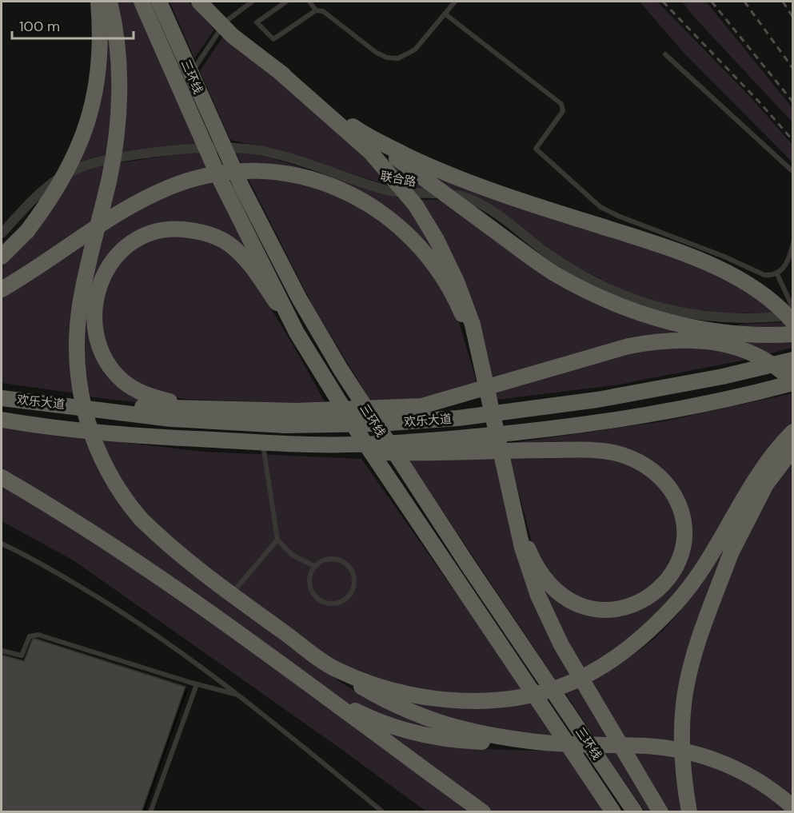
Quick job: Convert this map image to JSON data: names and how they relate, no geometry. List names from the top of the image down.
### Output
{
  "streets": {
    "highway": ["三环线", "欢乐大道"],
    "street": ["联合路"]
  },
  "scale_bar": "100 m"
}
